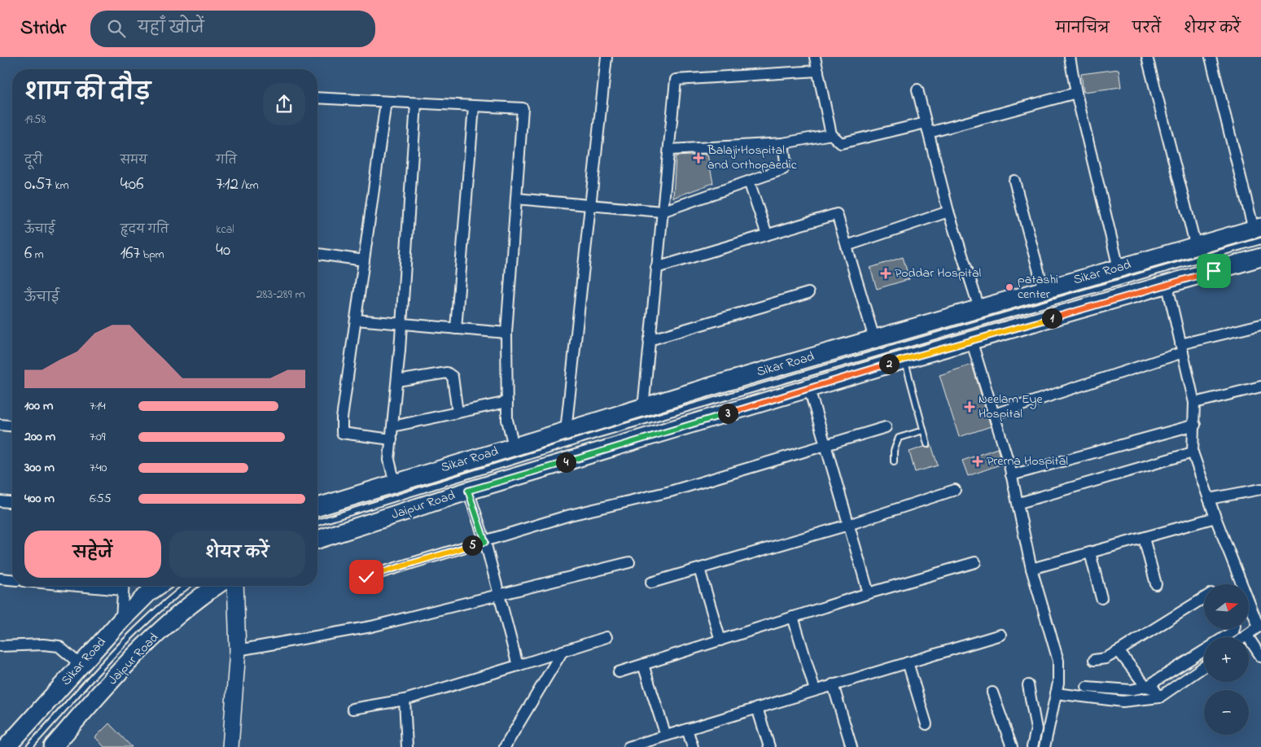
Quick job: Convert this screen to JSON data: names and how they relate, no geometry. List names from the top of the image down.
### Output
{
  "streets": {
    "main road": ["Sikar Road", "Jaipur Road"]
  },
  "places": {
    "health": [
      "Balaji Hospital and Orthopaedic",
      "Poddar Hospital",
      "Neelam Eye Hospital",
      "Prerna Hospital"
    ],
    "other": ["patashi center"]
  },
  "north": "right",
  "page": {
    "header": "Stridr",
    "search": "यहाँ खोजें",
    "nav": ["मानचित्र", "परतें", "शेयर करें"],
    "heading": ["शाम की दौड़", "19:58"],
    "stats": [
      ["दूरी", "0.57 km"],
      ["समय", "4:06"],
      ["गति", "7:12 /km"],
      ["ऊँचाई", "6 m"],
      ["हृदय गति", "167 bpm"],
      ["kcal", "40"]
    ],
    "chart": ["ऊँचाई", "283–289 m"],
    "pins": [
      "1",
      "2",
      "3",
      "4",
      "5"
    ],
    "list": [
      {
        "name": "100 m",
        "note": "7:14"
      },
      {
        "name": "200 m",
        "note": "7:09"
      },
      {
        "name": "300 m",
        "note": "7:40"
      },
      {
        "name": "400 m",
        "note": "6:55"
      }
    ],
    "buttons": ["सहेजें", "शेयर करें"],
    "map_buttons": ["+", "−"]
  }
}
